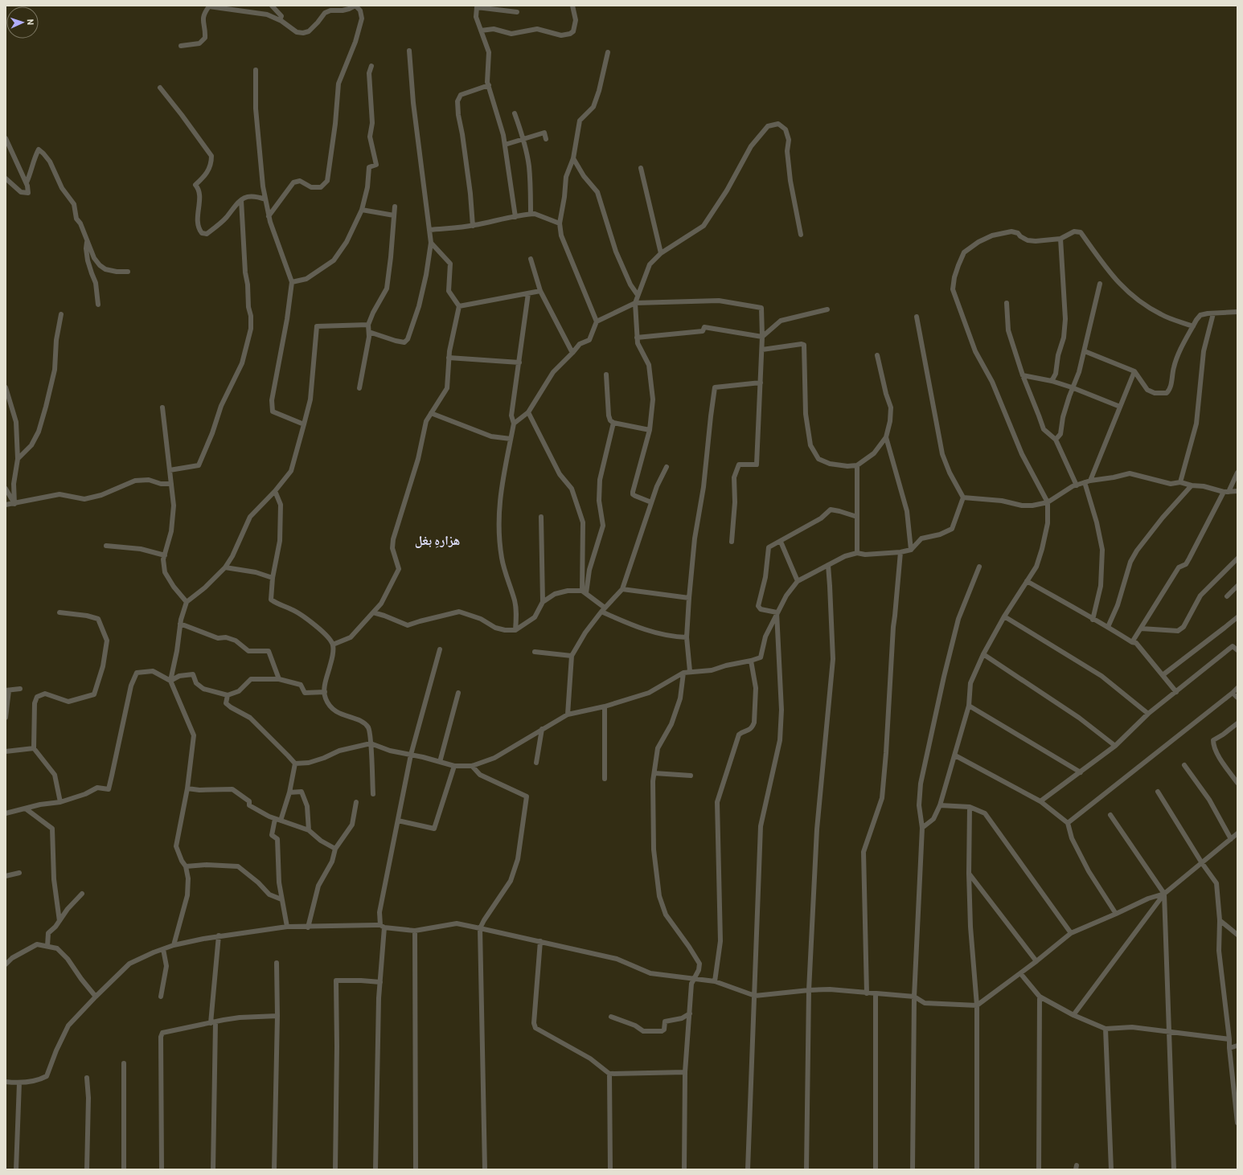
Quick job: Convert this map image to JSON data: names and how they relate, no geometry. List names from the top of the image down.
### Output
{
  "districts": ["هزارهِ بغل"],
  "north": "right"
}
